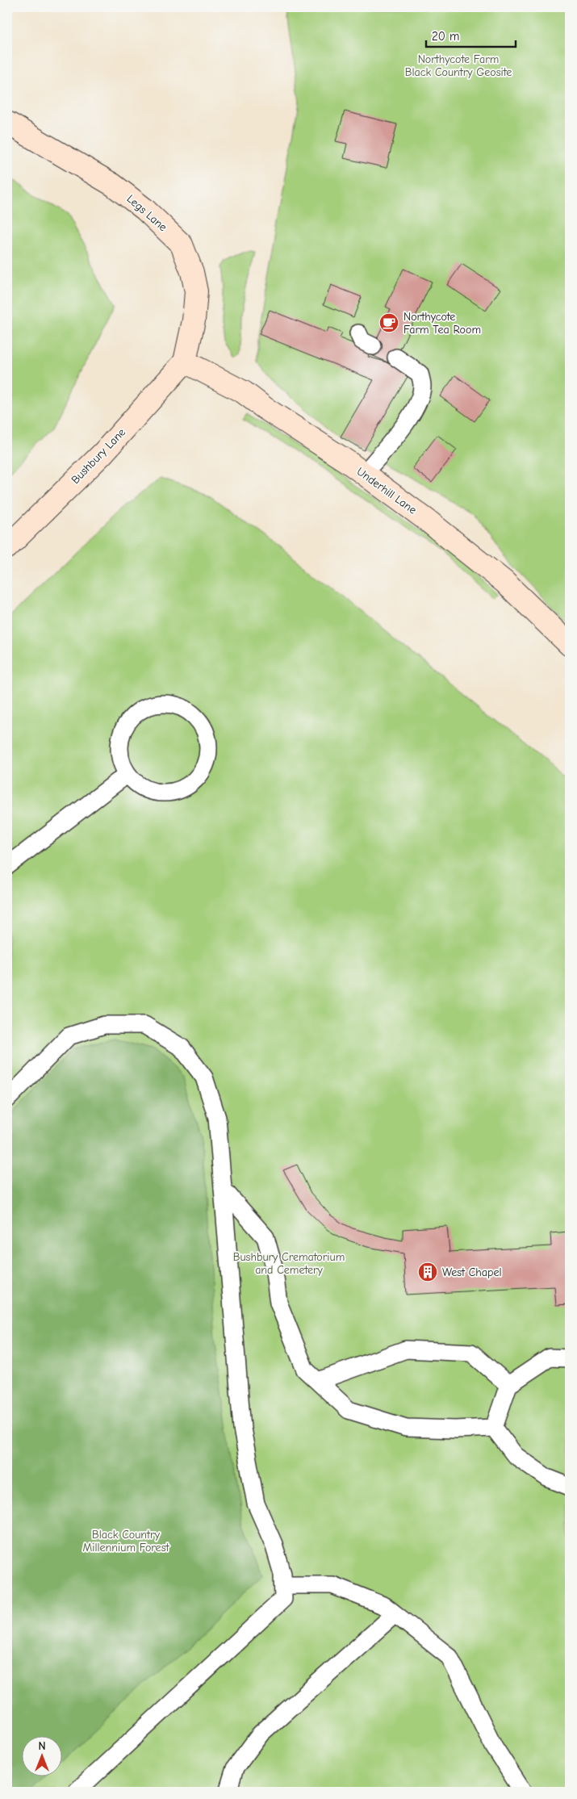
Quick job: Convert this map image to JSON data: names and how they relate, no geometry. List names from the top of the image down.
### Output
{
  "streets": {
    "street": ["Legs Lane", "Bushbury Lane", "Underhill Lane"]
  },
  "crossings": [
    ["Legs Lane", "Bushbury Lane"],
    ["Legs Lane", "Underhill Lane"],
    ["Bushbury Lane", "Underhill Lane"]
  ],
  "parks": ["Northycote Farm Black Country Geosite", "Bushbury Crematorium and Cemetery", "Black Country Millennium Forest"],
  "places": {
    "cafe": ["Northycote Farm Tea Room"],
    "building": ["West Chapel"]
  },
  "scale_bar": "20 m",
  "north": "top"
}
